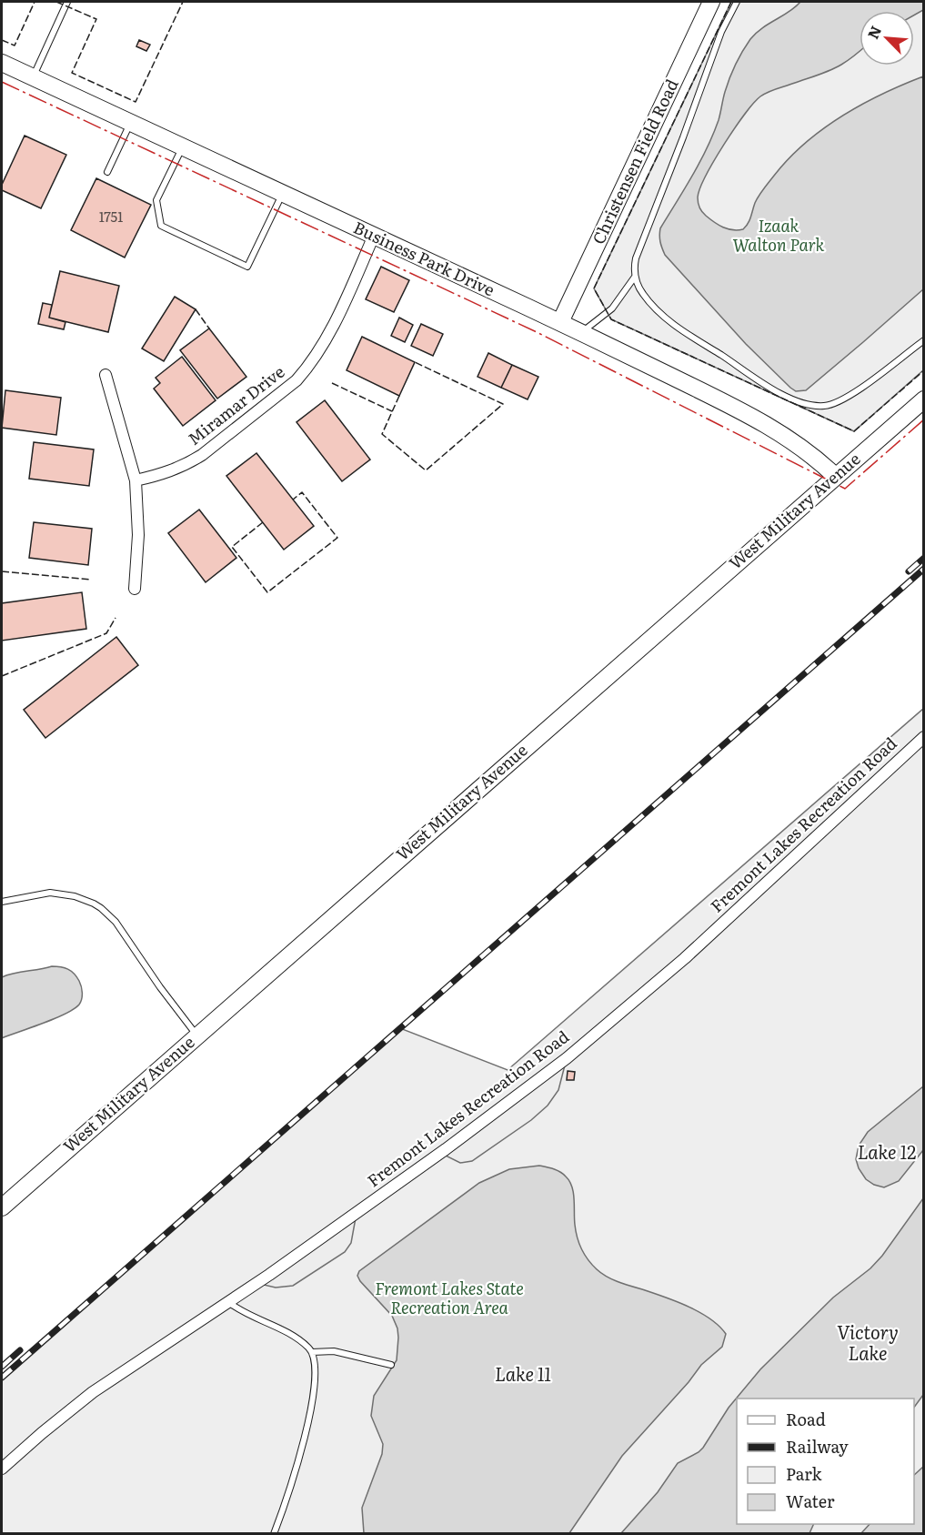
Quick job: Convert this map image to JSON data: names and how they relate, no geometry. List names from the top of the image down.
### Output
{
  "streets": {
    "street": [
      "Christensen Field Road",
      "Business Park Drive",
      "Miramar Drive",
      "West Military Avenue",
      "Fremont Lakes Recreation Road"
    ]
  },
  "crossings": [
    ["Christensen Field Road", "Business Park Drive"],
    ["Business Park Drive", "Miramar Drive"],
    ["Business Park Drive", "West Military Avenue"]
  ],
  "water": ["Lake 12", "Victory Lake", "Lake 11"],
  "parks": ["Izaak Walton Park", "Fremont Lakes State Recreation Area"],
  "house_numbers": ["1751"],
  "legend": [
    "Road",
    "Railway",
    "Park",
    "Water"
  ],
  "north": "top left"
}
